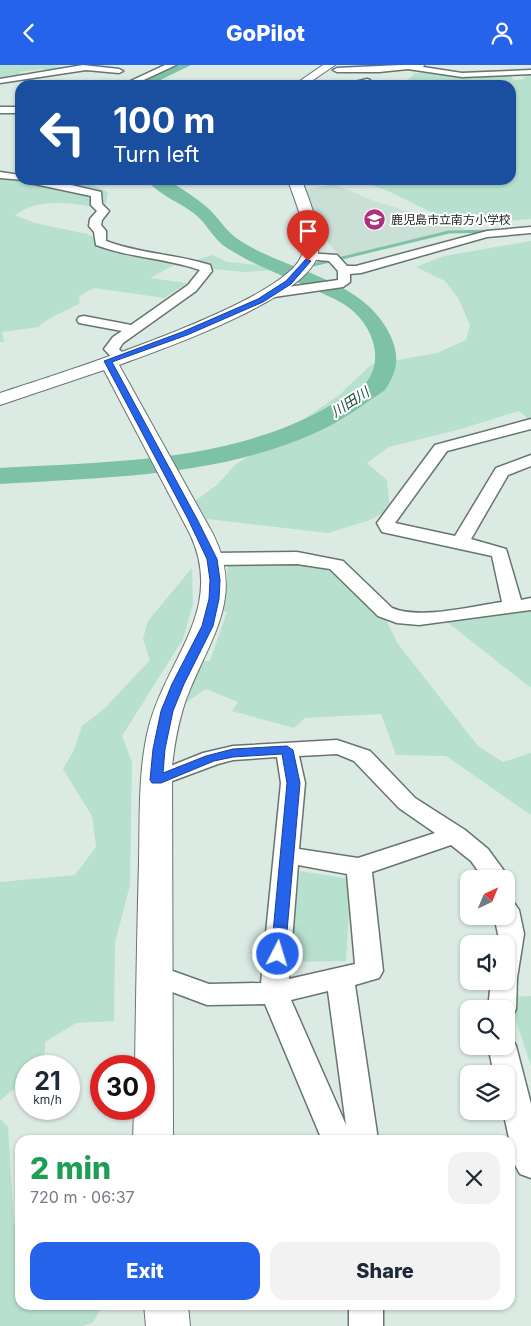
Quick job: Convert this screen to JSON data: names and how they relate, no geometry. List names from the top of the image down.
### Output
{
  "water": ["川田川"],
  "places": {
    "school or university": ["鹿児島市立南方小学校"]
  },
  "north": "top right",
  "page": {
    "header": "GoPilot",
    "turn": ["100 m", "Turn left"],
    "speed": "21 km/h",
    "limit": "30",
    "heading": ["2 min", "720 m · 06:37"],
    "buttons": ["Exit", "Share"]
  }
}
